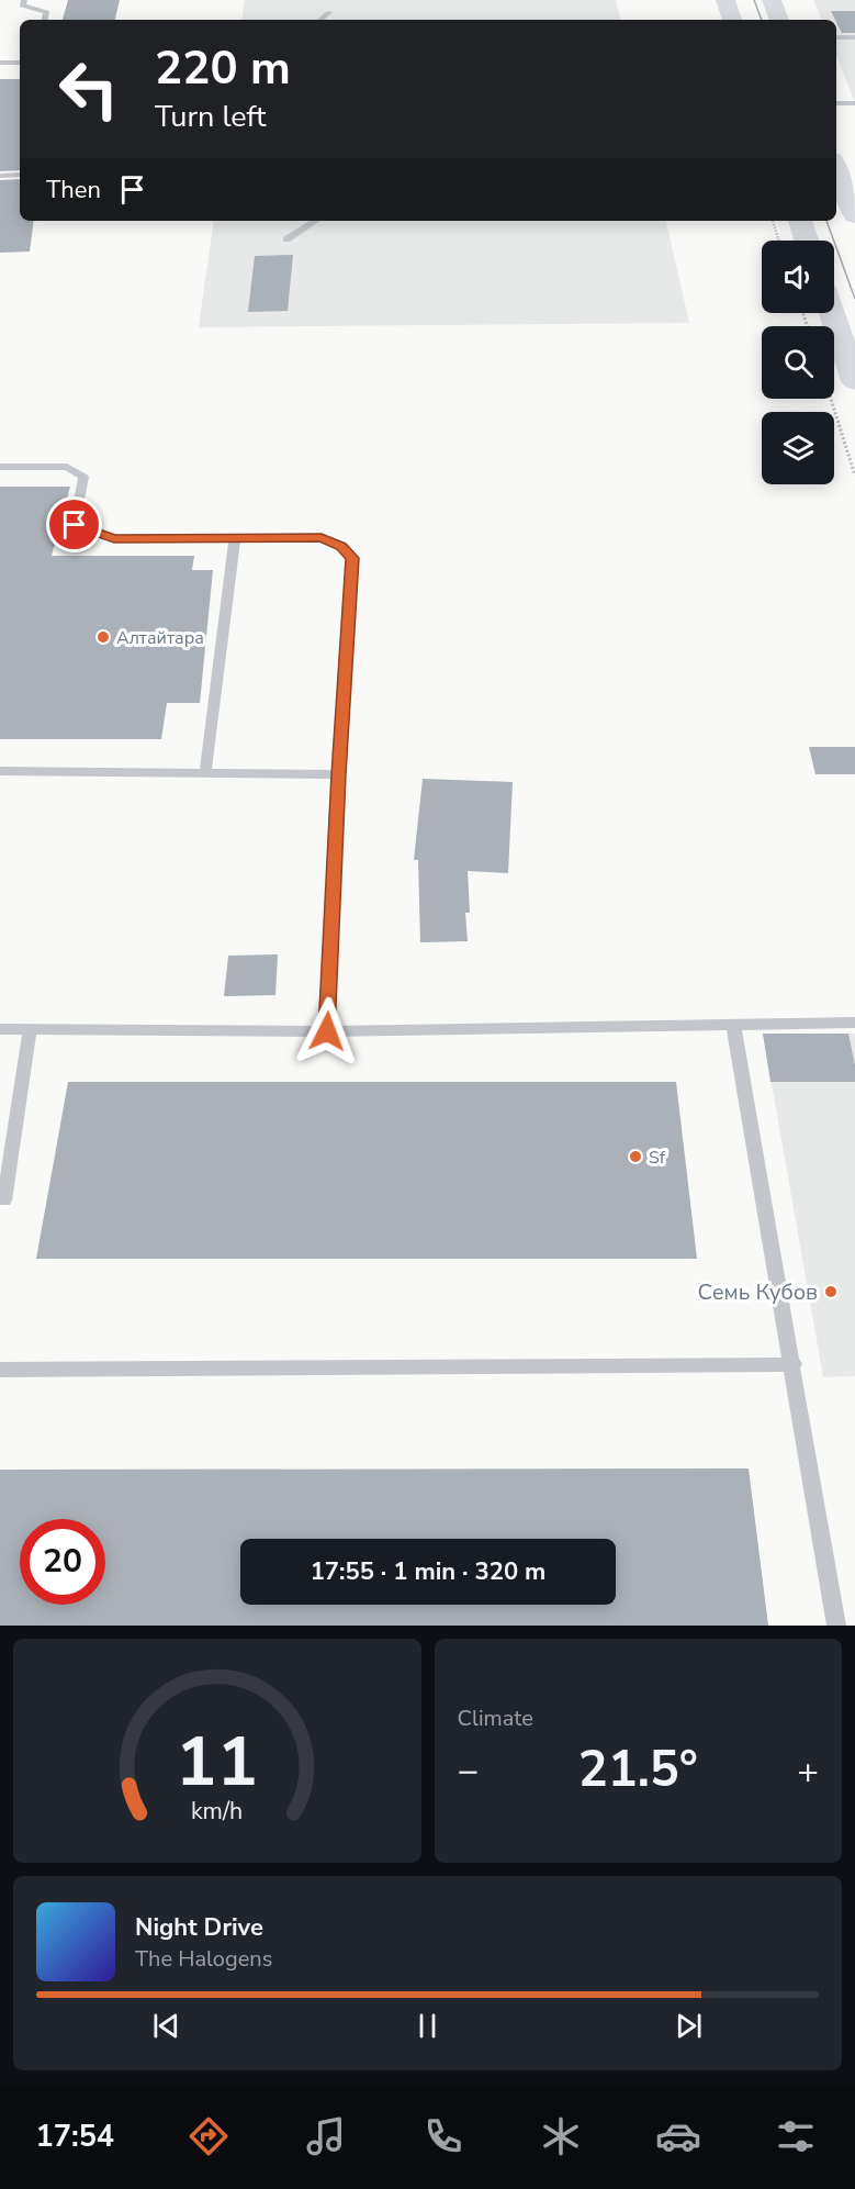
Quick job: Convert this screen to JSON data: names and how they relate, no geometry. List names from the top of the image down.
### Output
{
  "places": ["Алтайтара", "Sf", "Семь Кубов"],
  "page": {
    "turn": ["220 m", "Turn left"],
    "then": "Then",
    "limit": "20",
    "trip": "17:55 · 1 min · 320 m",
    "tile": "Climate",
    "heat": ["−", "21.5°", "+"],
    "song": ["Night Drive", "The Halogens"],
    "tabs": "17:54",
    "gauge": ["11", "km/h"]
  }
}
